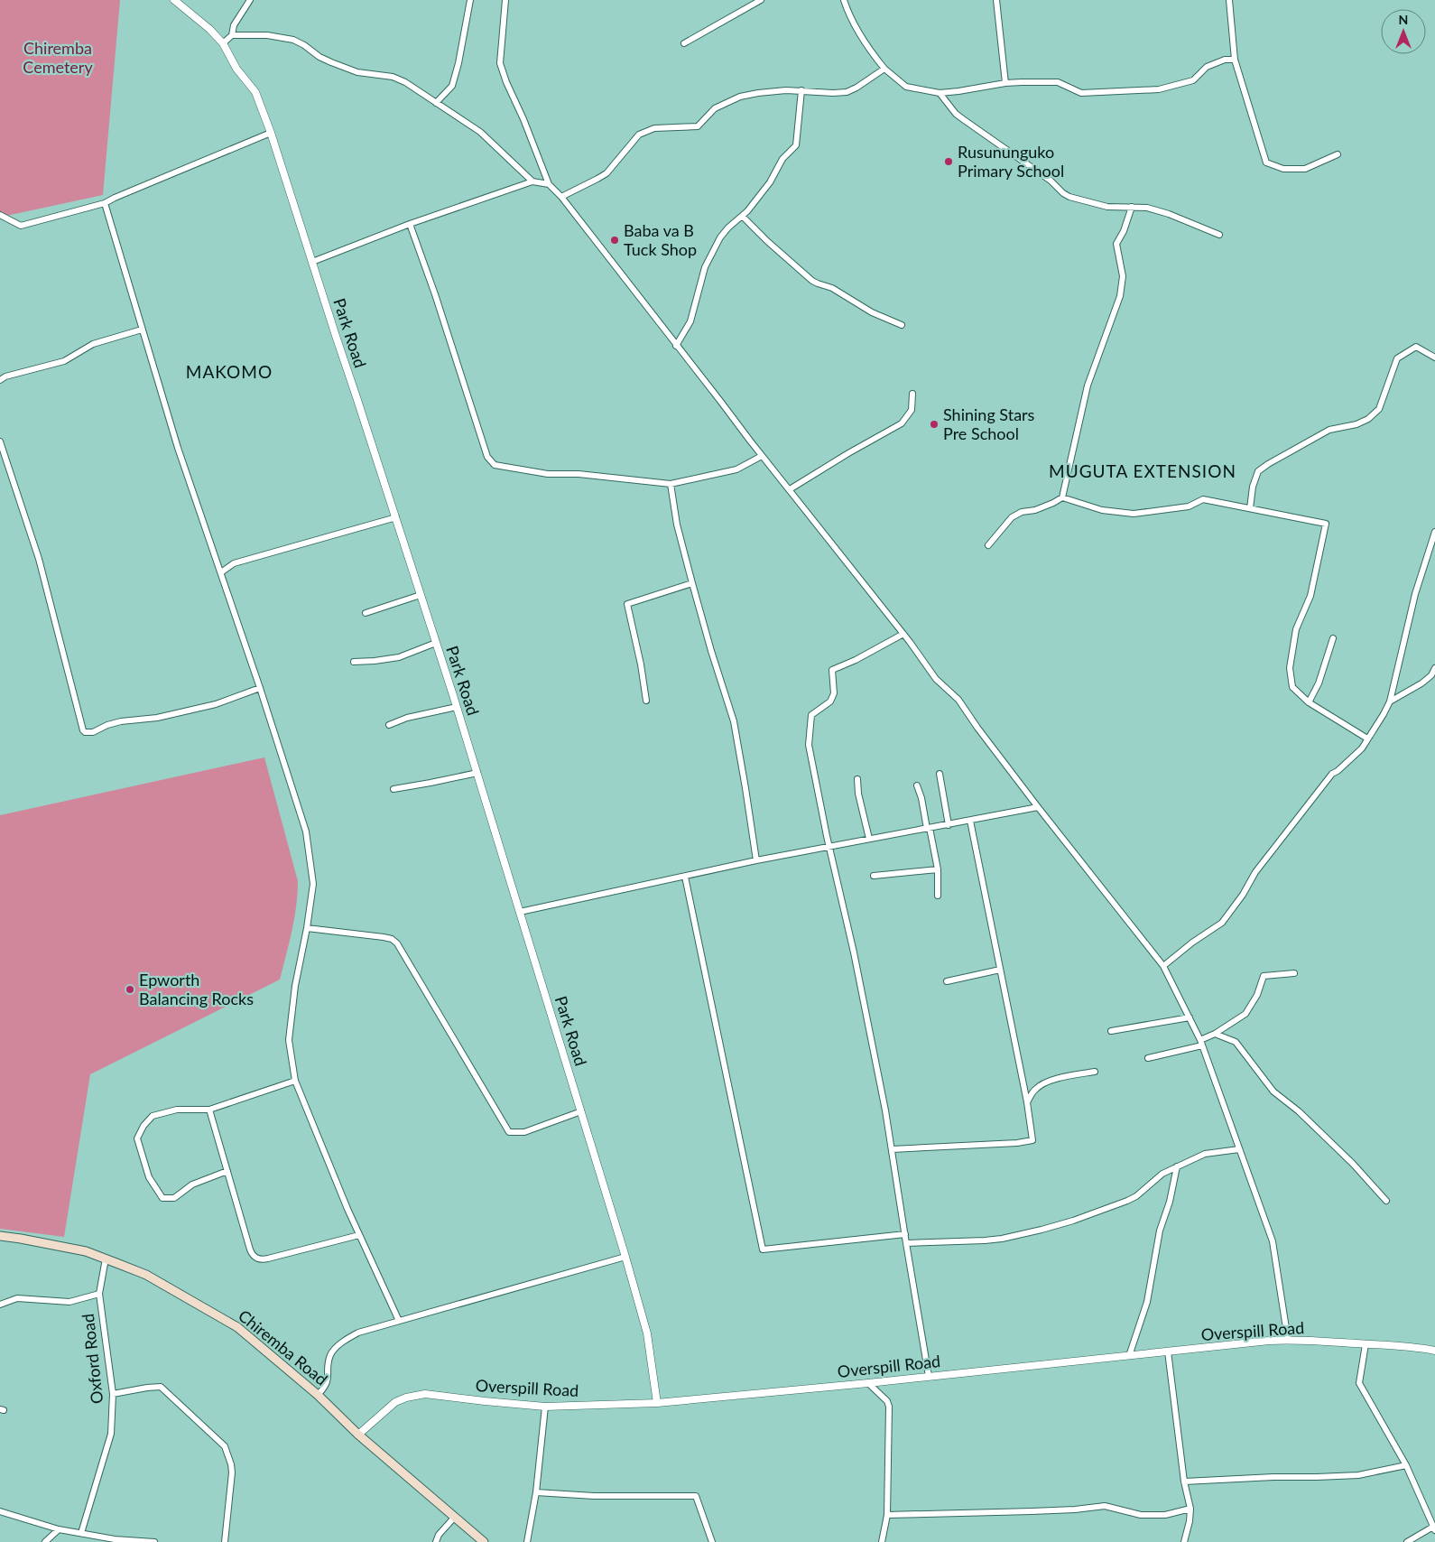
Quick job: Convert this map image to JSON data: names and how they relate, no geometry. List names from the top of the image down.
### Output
{
  "streets": {
    "main road": ["Chiremba Road"],
    "street": ["Park Road", "Overspill Road", "Oxford Road"]
  },
  "crossings": [
    ["Park Road", "Overspill Road"],
    ["Overspill Road", "Chiremba Road"],
    ["Chiremba Road", "Oxford Road"]
  ],
  "districts": ["MAKOMO", "MUGUTA EXTENSION"],
  "parks": ["Chiremba Cemetery"],
  "places": [
    "Rusununguko Primary School",
    "Baba va B Tuck Shop",
    "Shining Stars Pre School",
    "Epworth Balancing Rocks"
  ],
  "north": "top"
}
